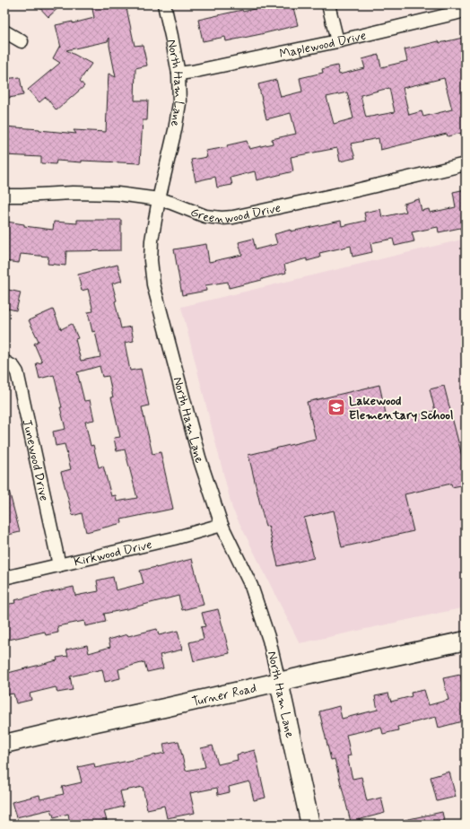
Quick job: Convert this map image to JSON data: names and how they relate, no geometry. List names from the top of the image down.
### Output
{
  "streets": {
    "main road": ["North Ham Lane", "Turner Road"],
    "street": [
      "Maplewood Drive",
      "Greenwood Drive",
      "Junewood Drive",
      "Kirkwood Drive"
    ]
  },
  "crossings": [
    ["Maplewood Drive", "North Ham Lane"],
    ["North Ham Lane", "Greenwood Drive"],
    ["North Ham Lane", "Kirkwood Drive"],
    ["North Ham Lane", "Turner Road"],
    ["Junewood Drive", "Kirkwood Drive"]
  ],
  "places": {
    "school or university": ["Lakewood Elementary School"]
  }
}
